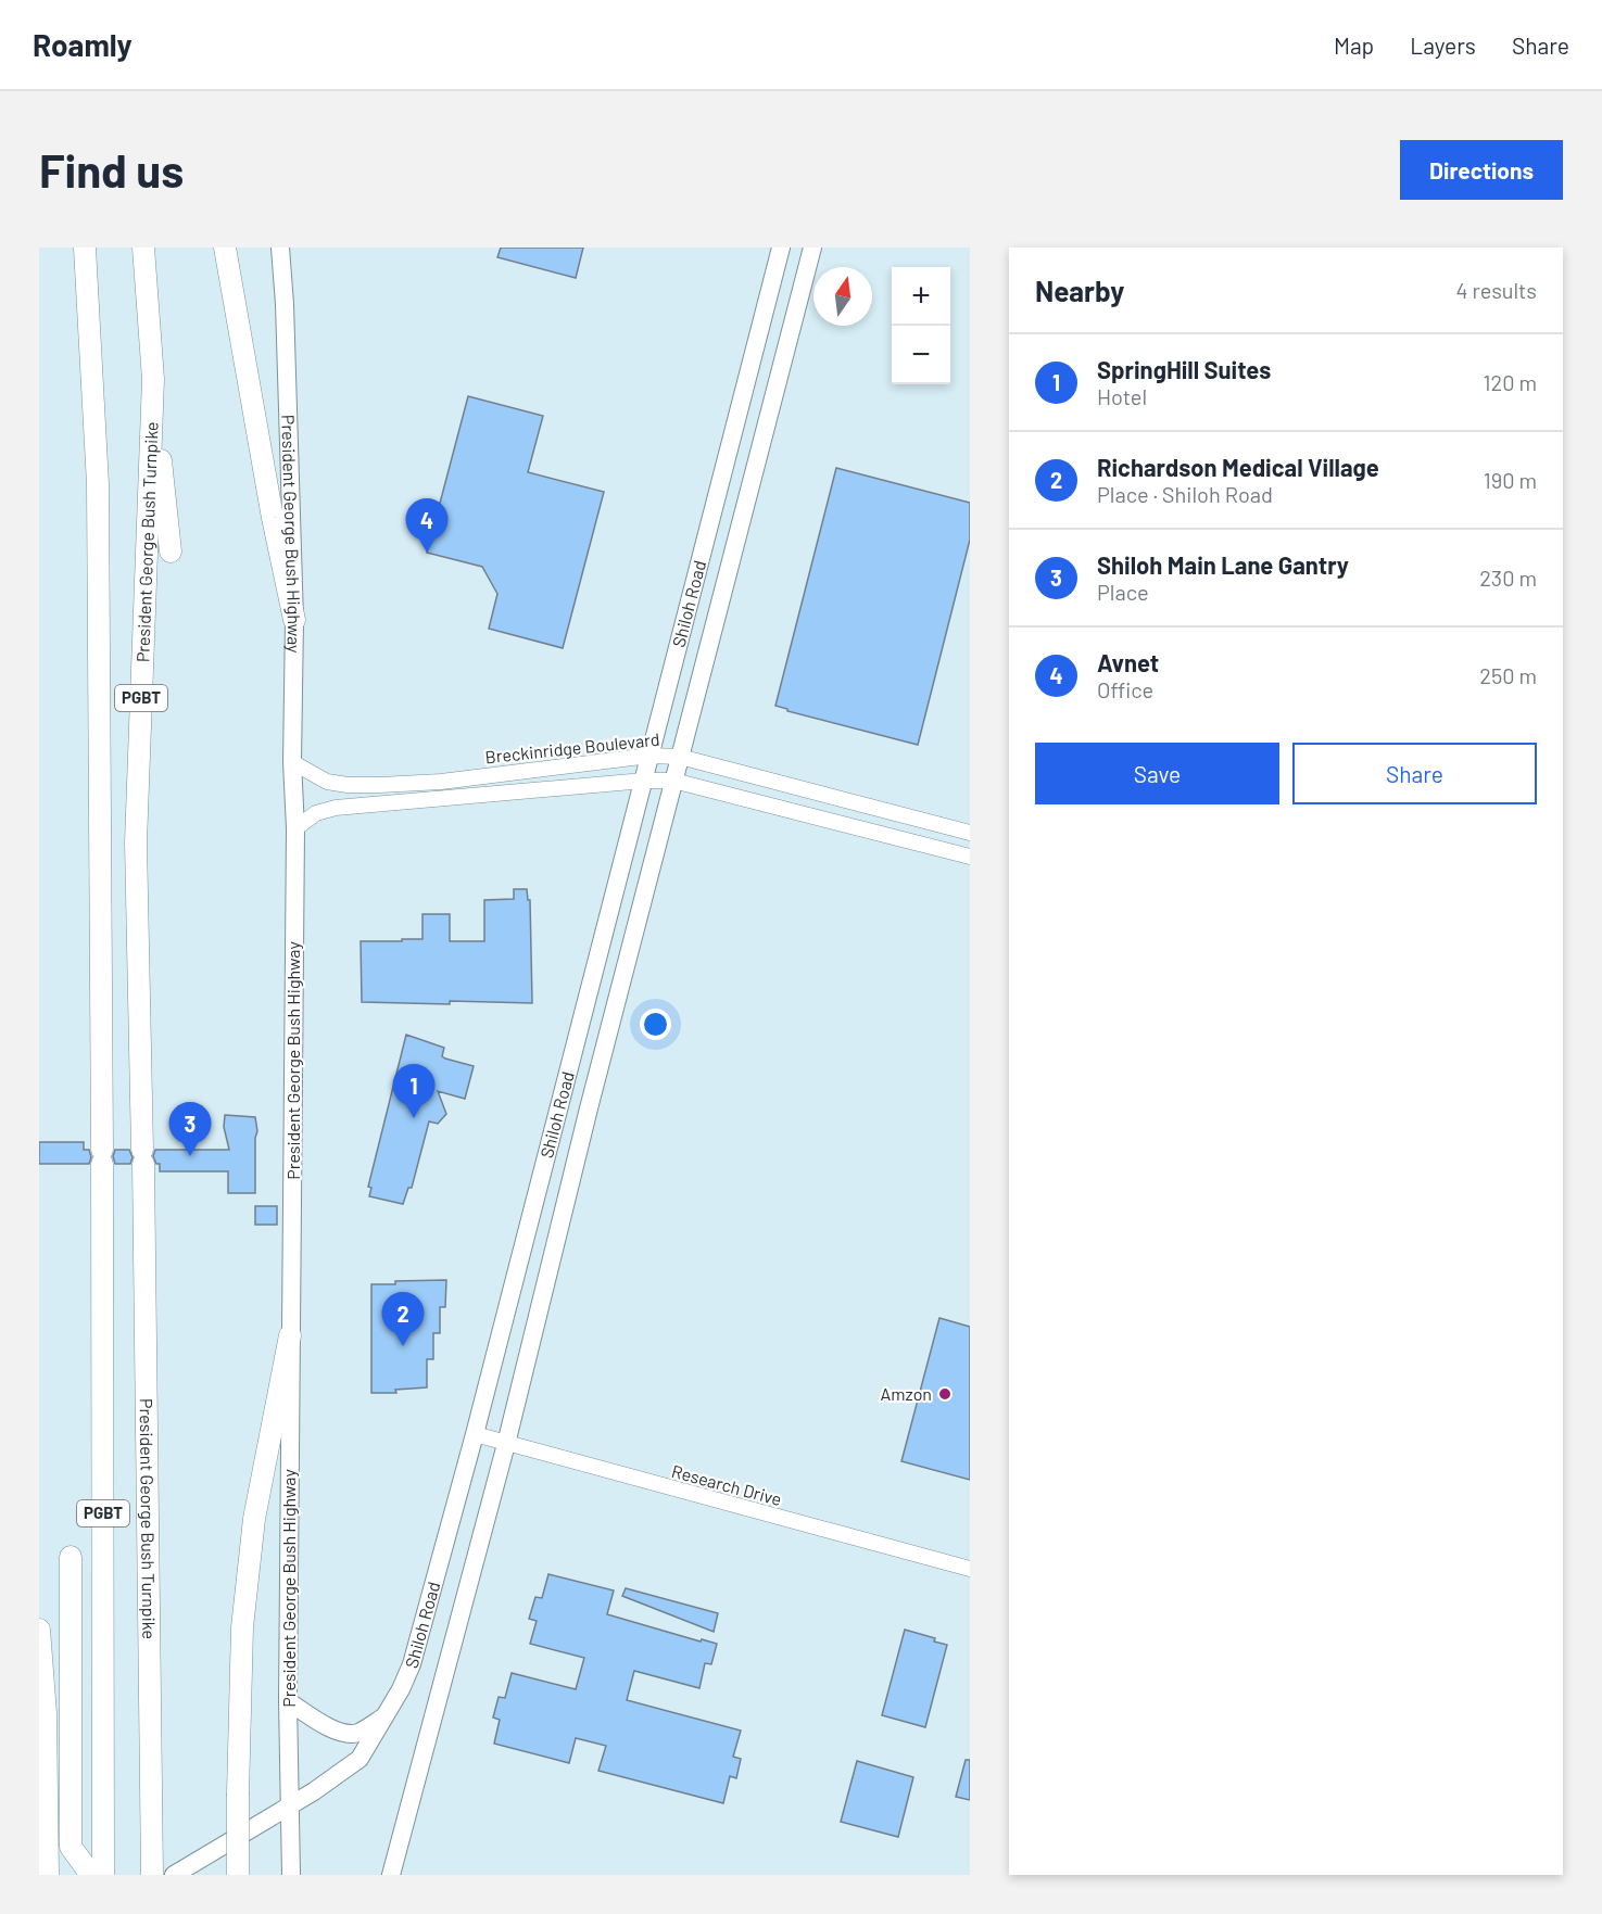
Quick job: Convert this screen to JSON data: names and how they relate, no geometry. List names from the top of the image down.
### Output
{
  "streets": {
    "highway": ["President George Bush Turnpike", "PGBT"],
    "main road": ["President George Bush Highway", "Shiloh Road"],
    "street": ["Breckinridge Boulevard", "Research Drive"]
  },
  "crossings": [
    ["President George Bush Highway", "Shiloh Road"],
    ["President George Bush Highway", "Breckinridge Boulevard"],
    ["Shiloh Road", "Breckinridge Boulevard"],
    ["Shiloh Road", "Research Drive"]
  ],
  "places": ["Amzon"],
  "north": "top",
  "page": {
    "header": "Roamly",
    "nav": ["Map", "Layers", "Share"],
    "buttons": [
      "Directions",
      ["Save", "Share"]
    ],
    "title": "Find us",
    "heading": ["Nearby", "4 results"],
    "map_buttons": ["+", "−"],
    "list": [
      {
        "mark": "1",
        "name": "SpringHill Suites",
        "note": "Hotel",
        "value": "120 m"
      },
      {
        "mark": "2",
        "name": "Richardson Medical Village",
        "note": "Place · Shiloh Road",
        "value": "190 m"
      },
      {
        "mark": "3",
        "name": "Shiloh Main Lane Gantry",
        "note": "Place",
        "value": "230 m"
      },
      {
        "mark": "4",
        "name": "Avnet",
        "note": "Office",
        "value": "250 m"
      }
    ],
    "pins": [
      "4",
      "1",
      "3",
      "2"
    ]
  }
}
